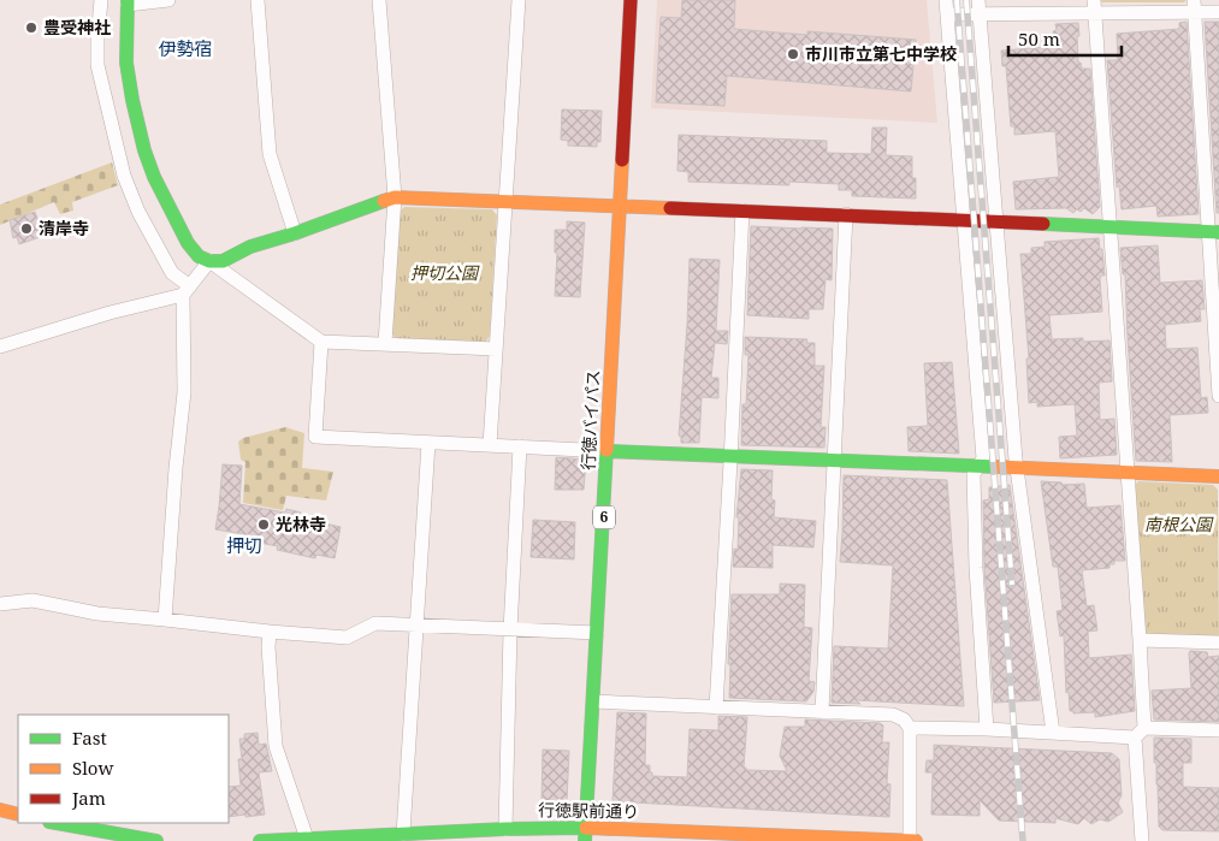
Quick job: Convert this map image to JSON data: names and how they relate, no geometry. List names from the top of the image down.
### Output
{
  "streets": {
    "street": ["行徳バイパス", "6", "行徳駅前通り"]
  },
  "crossings": [
    ["行徳バイパス", "行徳駅前通り"]
  ],
  "districts": ["伊勢宿", "押切"],
  "parks": ["押切公園", "南根公園"],
  "places": [
    "豊受神社",
    "市川市立第七中学校",
    "清岸寺",
    "光林寺"
  ],
  "legend": ["Fast", "Slow", "Jam"],
  "scale_bar": "50 m"
}
